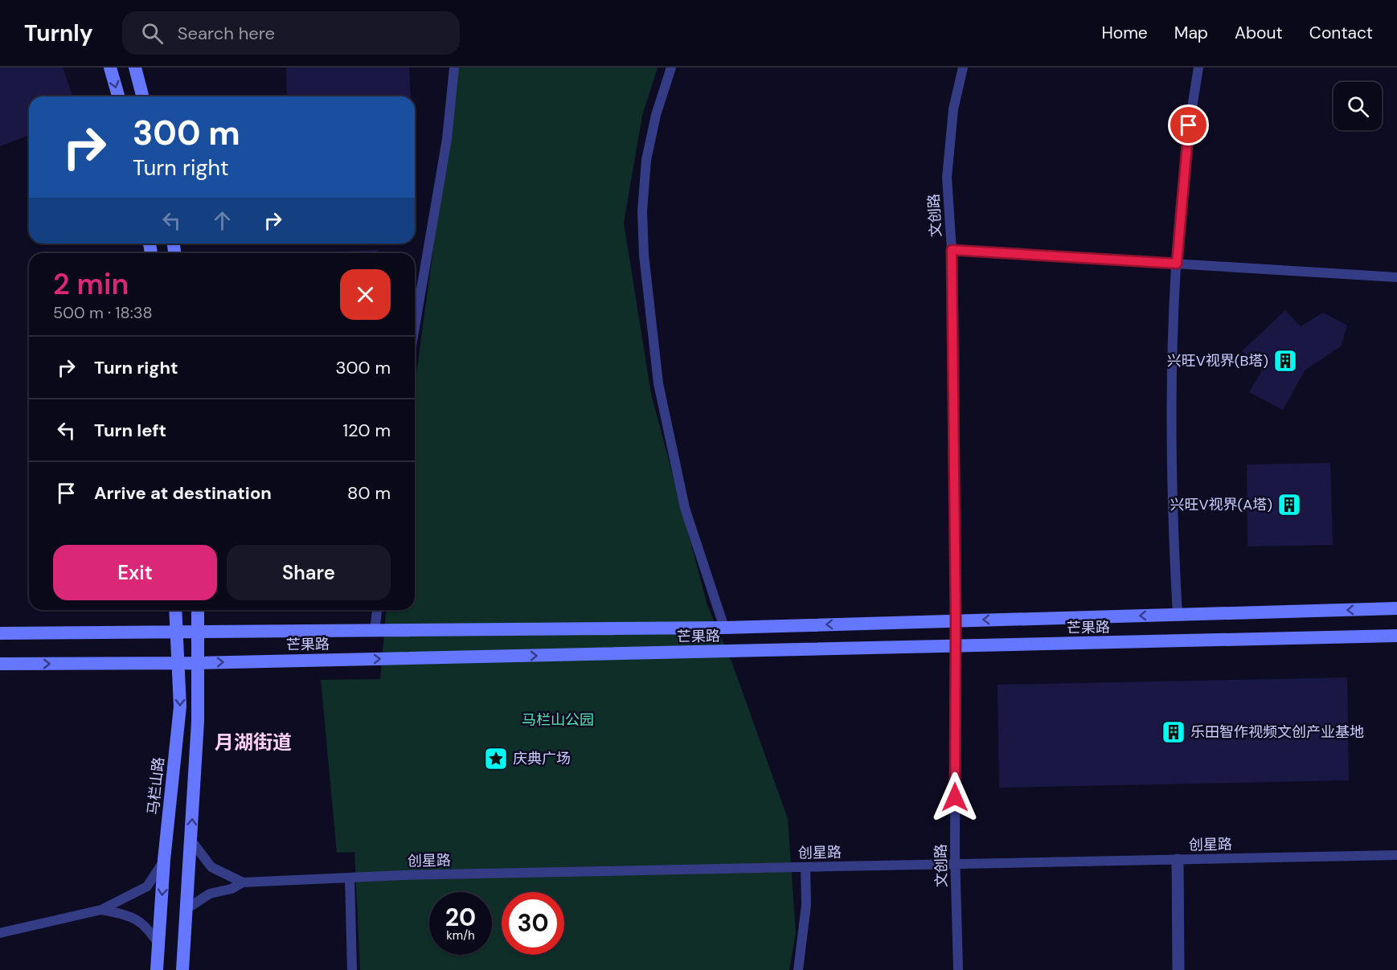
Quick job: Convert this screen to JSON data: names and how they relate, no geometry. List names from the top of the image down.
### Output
{
  "streets": {
    "main road": ["芒果路", "马栏山路"],
    "street": ["文创路", "创星路"]
  },
  "crossings": [
    ["文创路", "芒果路"],
    ["文创路", "创星路"],
    ["芒果路", "马栏山路"]
  ],
  "districts": ["月湖街道"],
  "parks": ["马栏山公园"],
  "places": {
    "building": ["兴旺V视界(B塔)", "兴旺V视界(A塔)", "乐田智作视频文创产业基地"],
    "place": ["庆典广场"]
  },
  "page": {
    "header": "Turnly",
    "search": "Search here",
    "nav": [
      "Home",
      "Map",
      "About",
      "Contact"
    ],
    "turn": ["300 m", "Turn right"],
    "heading": ["2 min", "500 m · 18:38"],
    "list": [
      {
        "name": "Turn right",
        "value": "300 m"
      },
      {
        "name": "Turn left",
        "value": "120 m"
      },
      {
        "name": "Arrive at destination",
        "value": "80 m"
      }
    ],
    "buttons": ["Exit", "Share"],
    "speed": "20 km/h",
    "limit": "30"
  }
}
